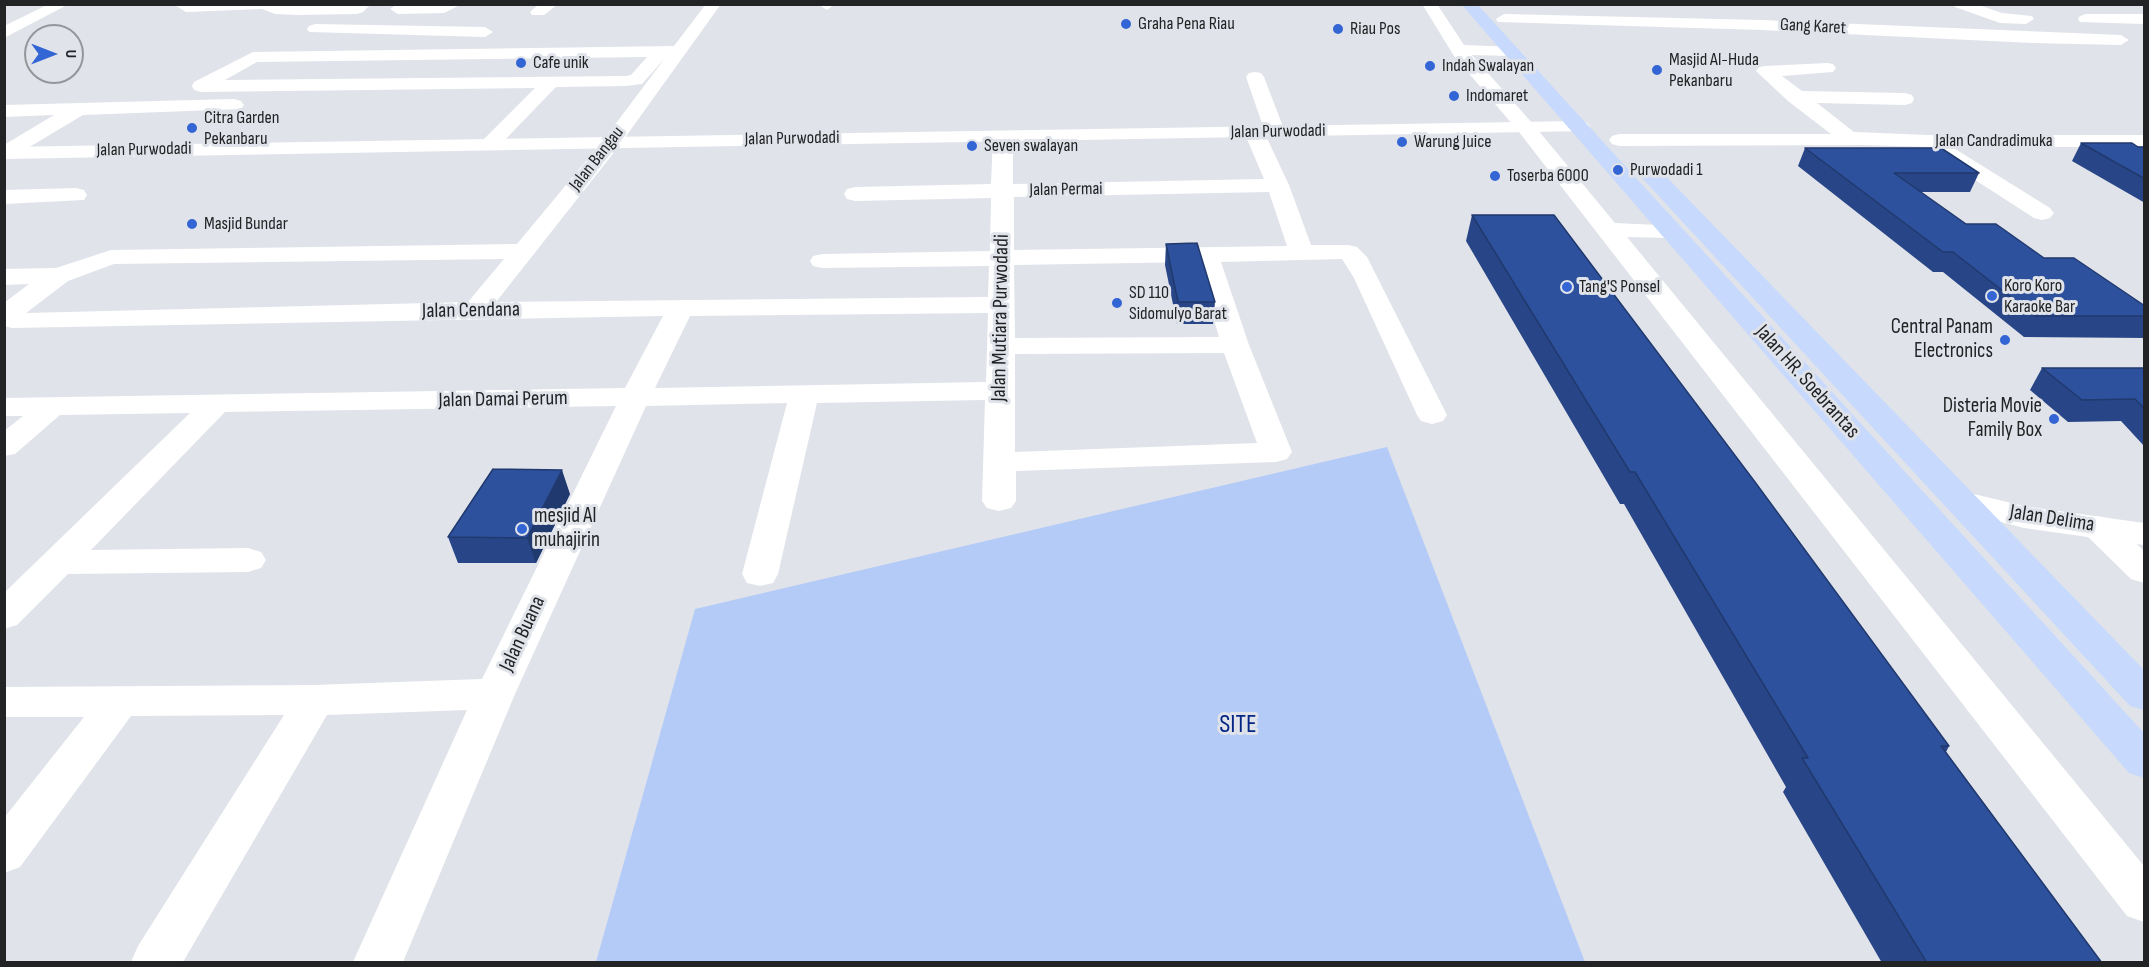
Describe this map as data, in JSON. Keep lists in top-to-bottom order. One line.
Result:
{"streets":{"main road":["Jalan HR. Soebrantas"],"street":["Gang Karet","Jalan Purwodadi","Jalan Candradimuka","Jalan Bangau","Jalan Permai","Jalan Cendana","Jalan Mutiara Purwodadi","Jalan Damai Perum","Jalan Delima","Jalan Buana"]},"crossings":[["Gang Karet","Jalan HR. Soebrantas"],["Jalan Purwodadi","Jalan Bangau"],["Jalan Purwodadi","Jalan Mutiara Purwodadi"],["Jalan Purwodadi","Jalan HR. Soebrantas"],["Jalan Candradimuka","Jalan HR. Soebrantas"],["Jalan Bangau","Jalan Cendana"],["Jalan Permai","Jalan Mutiara Purwodadi"],["Jalan Cendana","Jalan Mutiara Purwodadi"],["Jalan Cendana","Jalan Buana"],["Jalan Mutiara Purwodadi","Jalan Damai Perum"],["Jalan HR. Soebrantas","Jalan Delima"],["Jalan Damai Perum","Jalan Buana"]],"parks":["SITE"],"places":["Graha Pena Riau","Riau Pos","Cafe unik","Indah Swalayan","Masjid Al-Huda Pekanbaru","Indomaret","Citra Garden Pekanbaru","Warung Juice","Seven swalayan","Purwodadi 1","Toserba 6000","Masjid Bundar","Tang'S Ponsel","Koro Koro Karaoke Bar","SD 110 Sidomulyo Barat","Central Panam Electronics","Disteria Movie Family Box","mesjid Al muhajirin"],"north":"right"}
